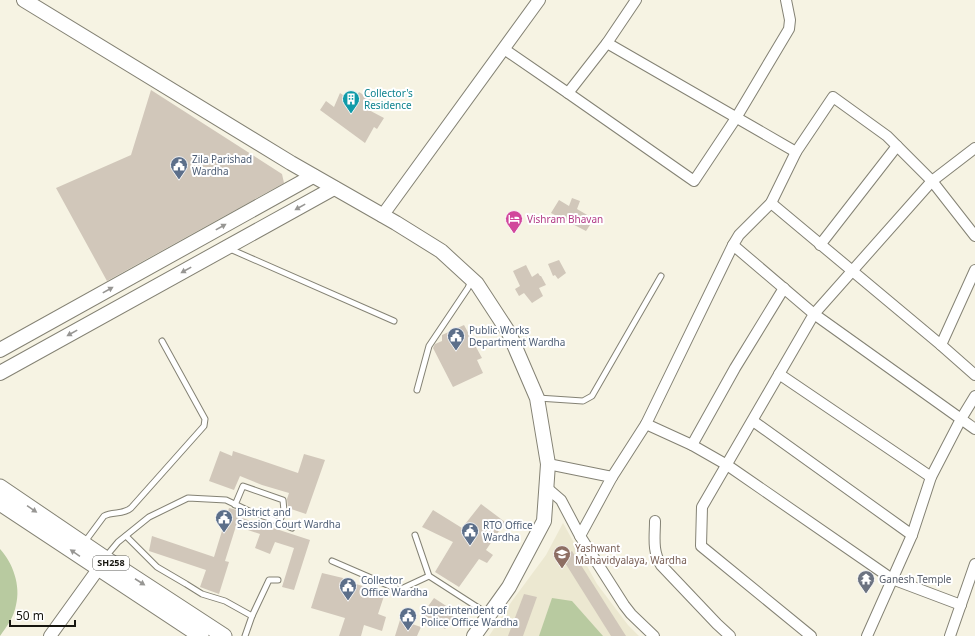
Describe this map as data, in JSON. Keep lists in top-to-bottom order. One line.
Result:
{"streets":{"main road":["SH258"]},"places":{"building":["Collector's Residence"],"public building":["Zila Parishad Wardha","Public Works Department Wardha","District and Session Court Wardha","RTO Office Wardha","Collector Office Wardha","Superintendent of Police Office Wardha"],"hotel":["Vishram Bhavan"],"school or university":["Yashwant Mahavidyalaya, Wardha"],"temple":["Ganesh Temple"]},"scale_bar":"50 m"}
